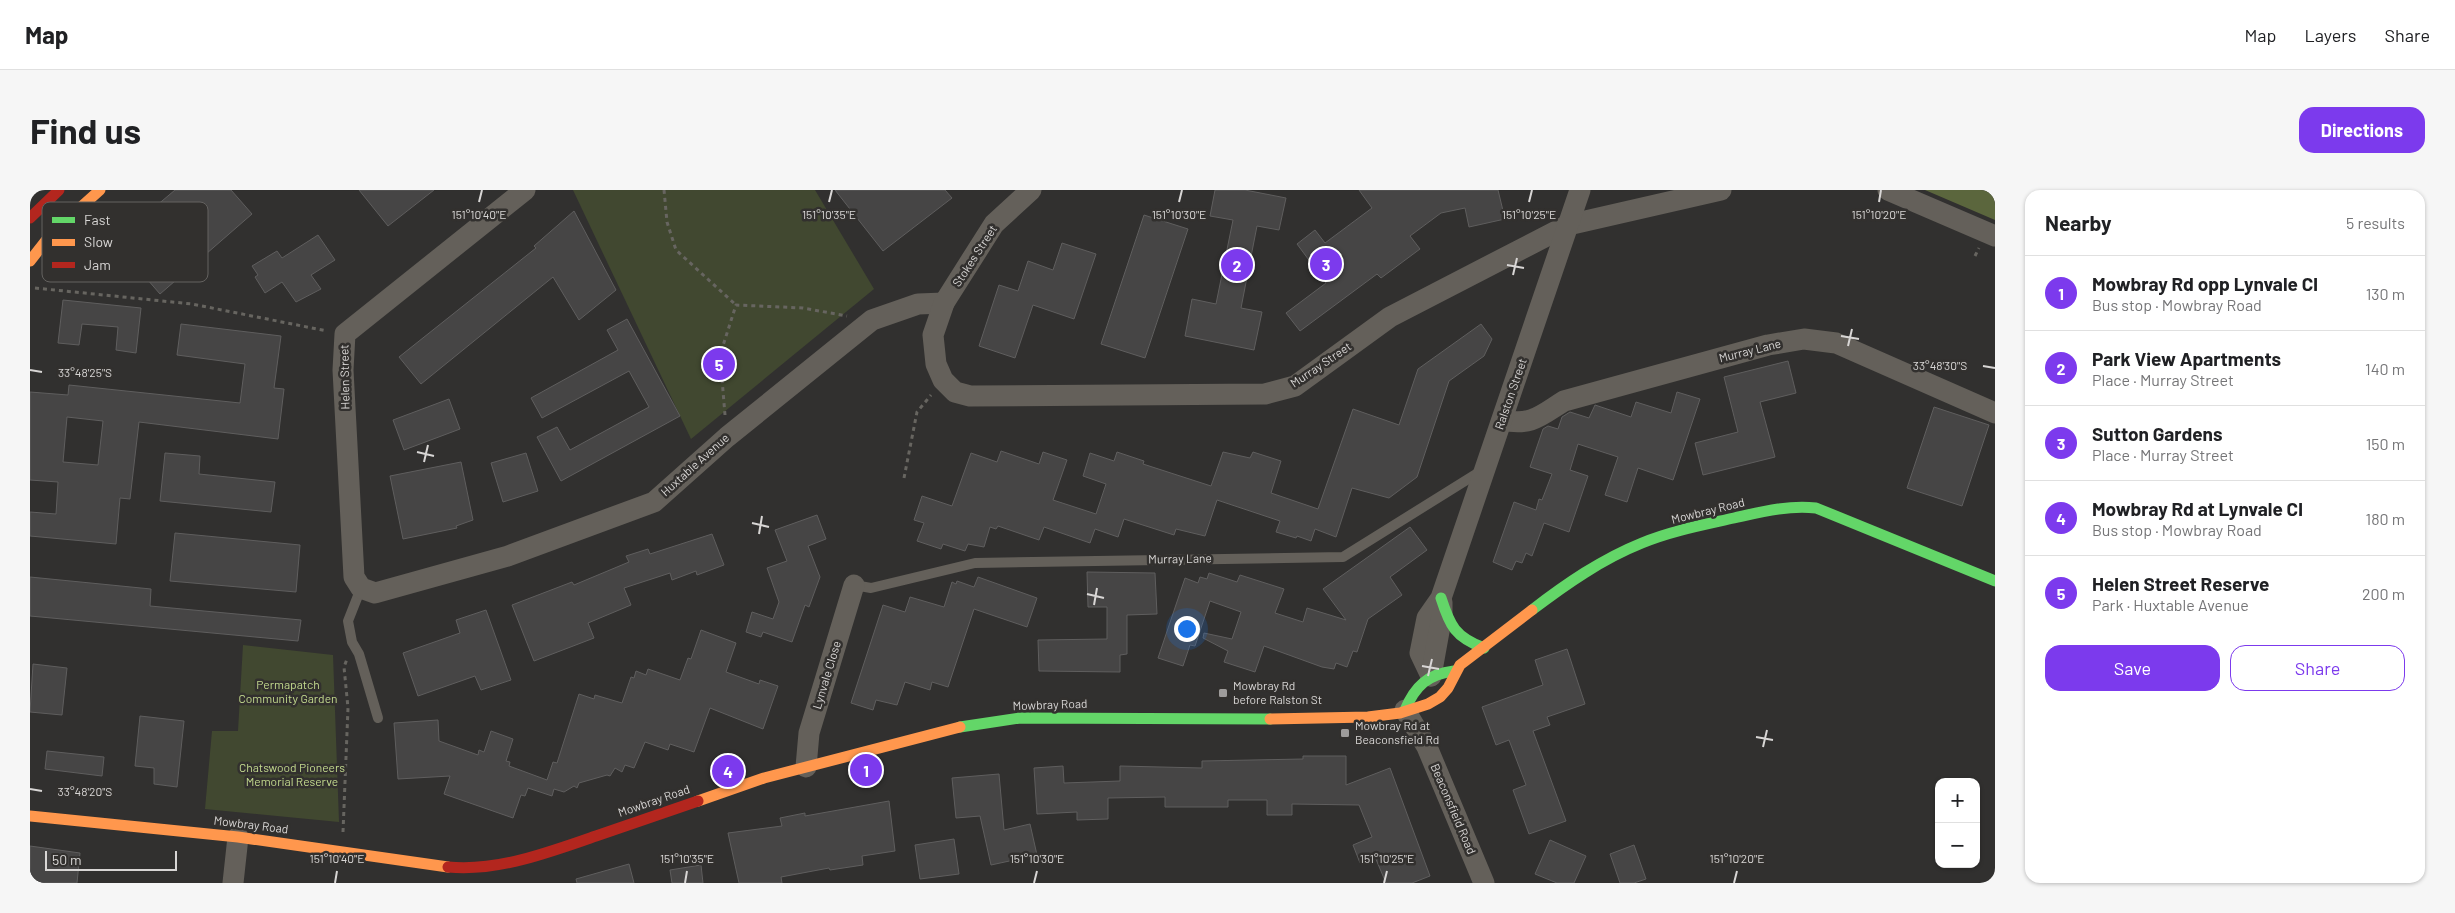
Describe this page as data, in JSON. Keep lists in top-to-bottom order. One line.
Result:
{"streets":{"main road":["Mowbray Road"],"street":["Stokes Street","Murray Lane","Murray Street","Helen Street","Ralston Street","Huxtable Avenue","Lynvale Close","Beaconsfield Road"]},"crossings":[["Stokes Street","Huxtable Avenue"],["Murray Lane","Ralston Street"],["Murray Lane","Lynvale Close"],["Murray Street","Ralston Street"],["Helen Street","Huxtable Avenue"],["Ralston Street","Mowbray Road"],["Mowbray Road","Lynvale Close"],["Mowbray Road","Beaconsfield Road"]],"parks":["Permapatch Community Garden","Chatswood Pioneers Memorial Reserve"],"places":{"transit":["Mowbray Rd before Ralston St","Mowbray Rd at Beaconsfield Rd"]},"legend":["Fast","Slow","Jam"],"scale_bar":"50 m","page":{"header":"Map","nav":["Map","Layers","Share"],"buttons":["Directions",["Save","Share"]],"title":"Find us","heading":["Nearby","5 results"],"pins":["3","2","5","1","4"],"list":[{"mark":"1","name":"Mowbray Rd opp Lynvale Cl","note":"Bus stop · Mowbray Road","value":"130 m"},{"mark":"2","name":"Park View Apartments","note":"Place · Murray Street","value":"140 m"},{"mark":"3","name":"Sutton Gardens","note":"Place · Murray Street","value":"150 m"},{"mark":"4","name":"Mowbray Rd at Lynvale Cl","note":"Bus stop · Mowbray Road","value":"180 m"},{"mark":"5","name":"Helen Street Reserve","note":"Park · Huxtable Avenue","value":"200 m"}],"map_buttons":["+","−"],"scale":"50 m"},"coordinates":["151°10'40\"E","151°10'35\"E","151°10'30\"E","151°10'25\"E","151°10'20\"E","33°48'30\"S","33°48'25\"S","33°48'20\"S"]}
